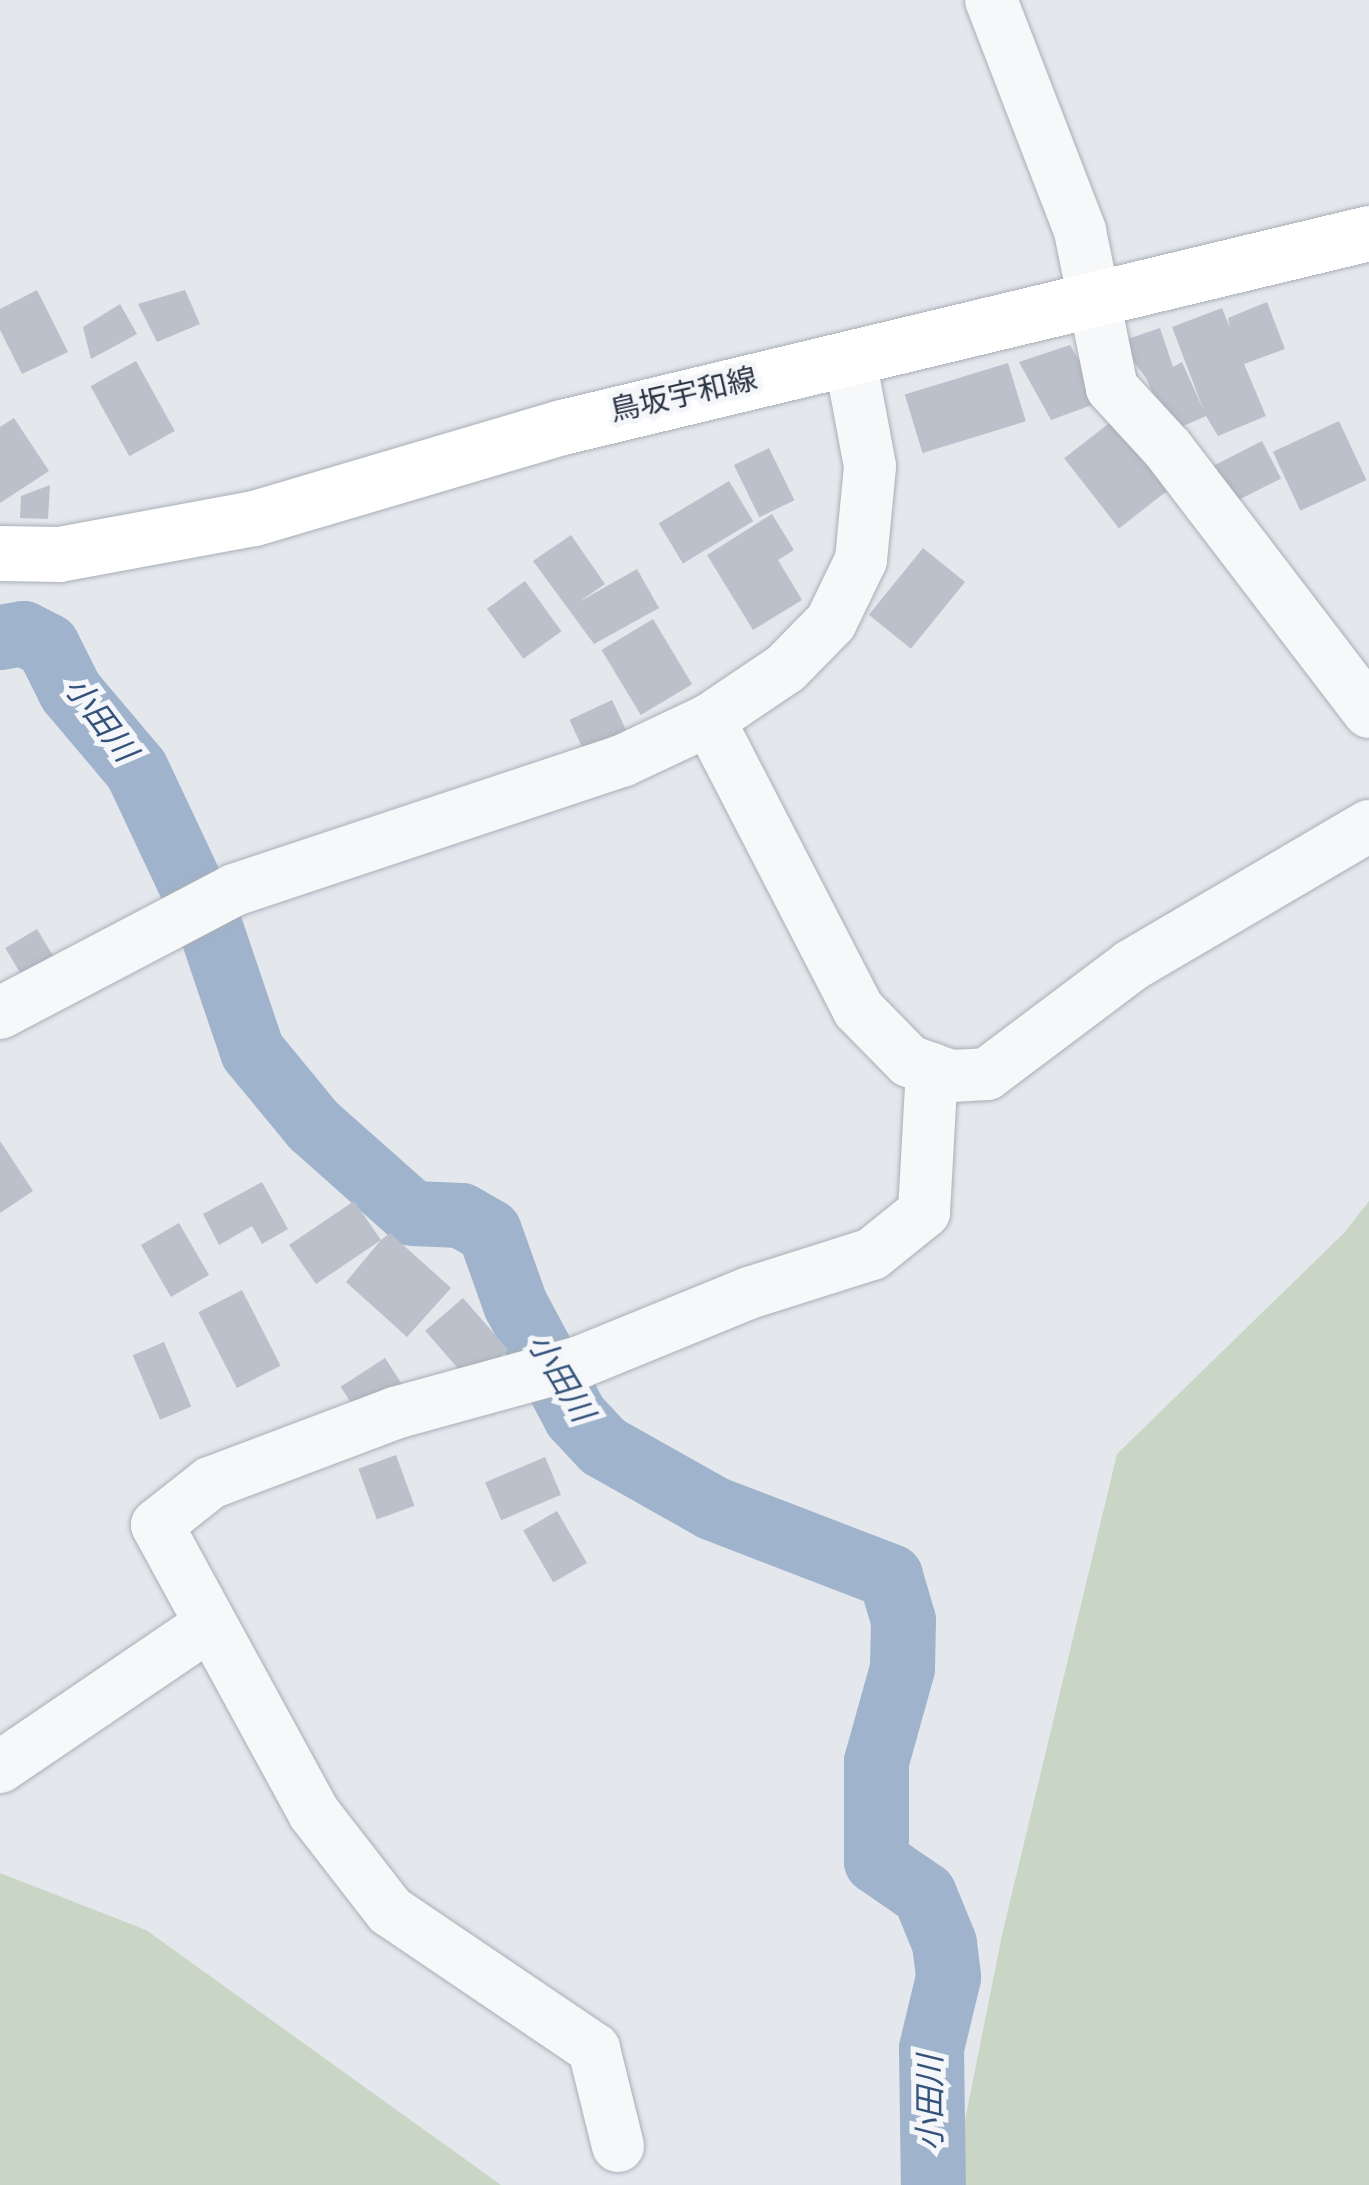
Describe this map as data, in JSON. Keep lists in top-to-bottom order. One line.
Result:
{"streets":{"main road":["鳥坂宇和線"]},"water":["小田川"]}
